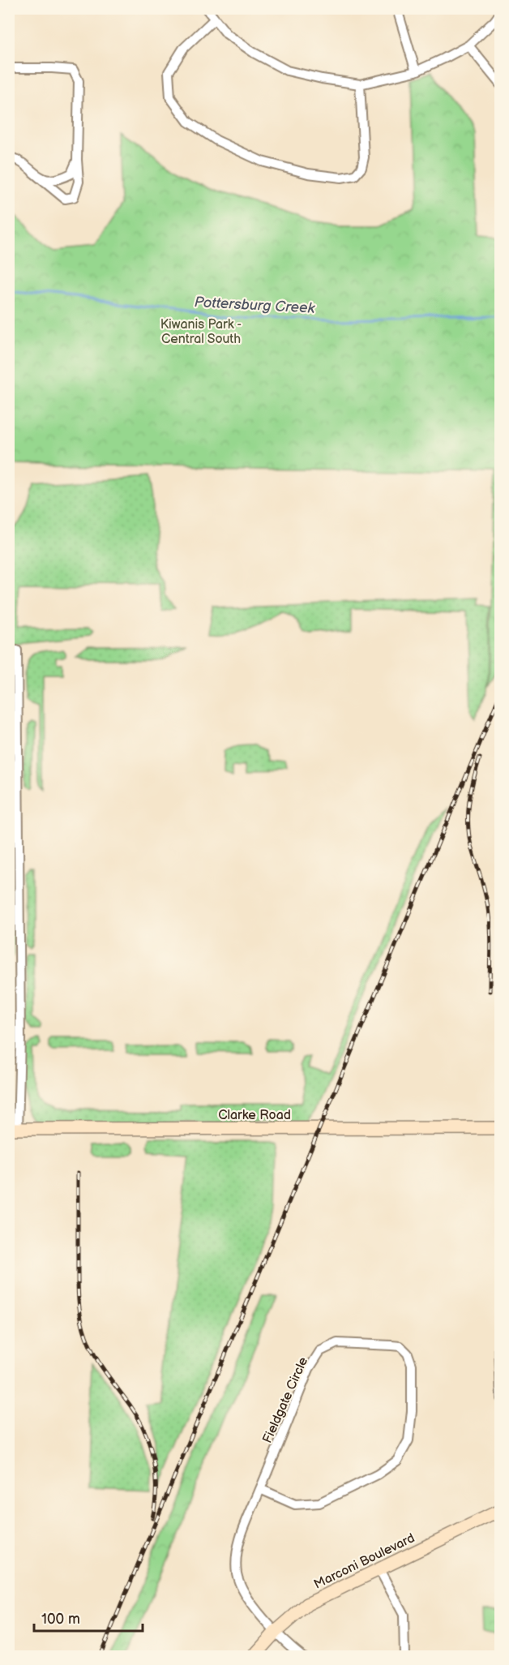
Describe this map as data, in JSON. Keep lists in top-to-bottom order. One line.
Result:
{"streets":{"main road":["Clarke Road","Marconi Boulevard"],"street":["Fieldgate Circle"]},"crossings":[["Fieldgate Circle","Marconi Boulevard"]],"water":["Pottersburg Creek"],"parks":["Kiwanis Park - Central South"],"scale_bar":"100 m"}
